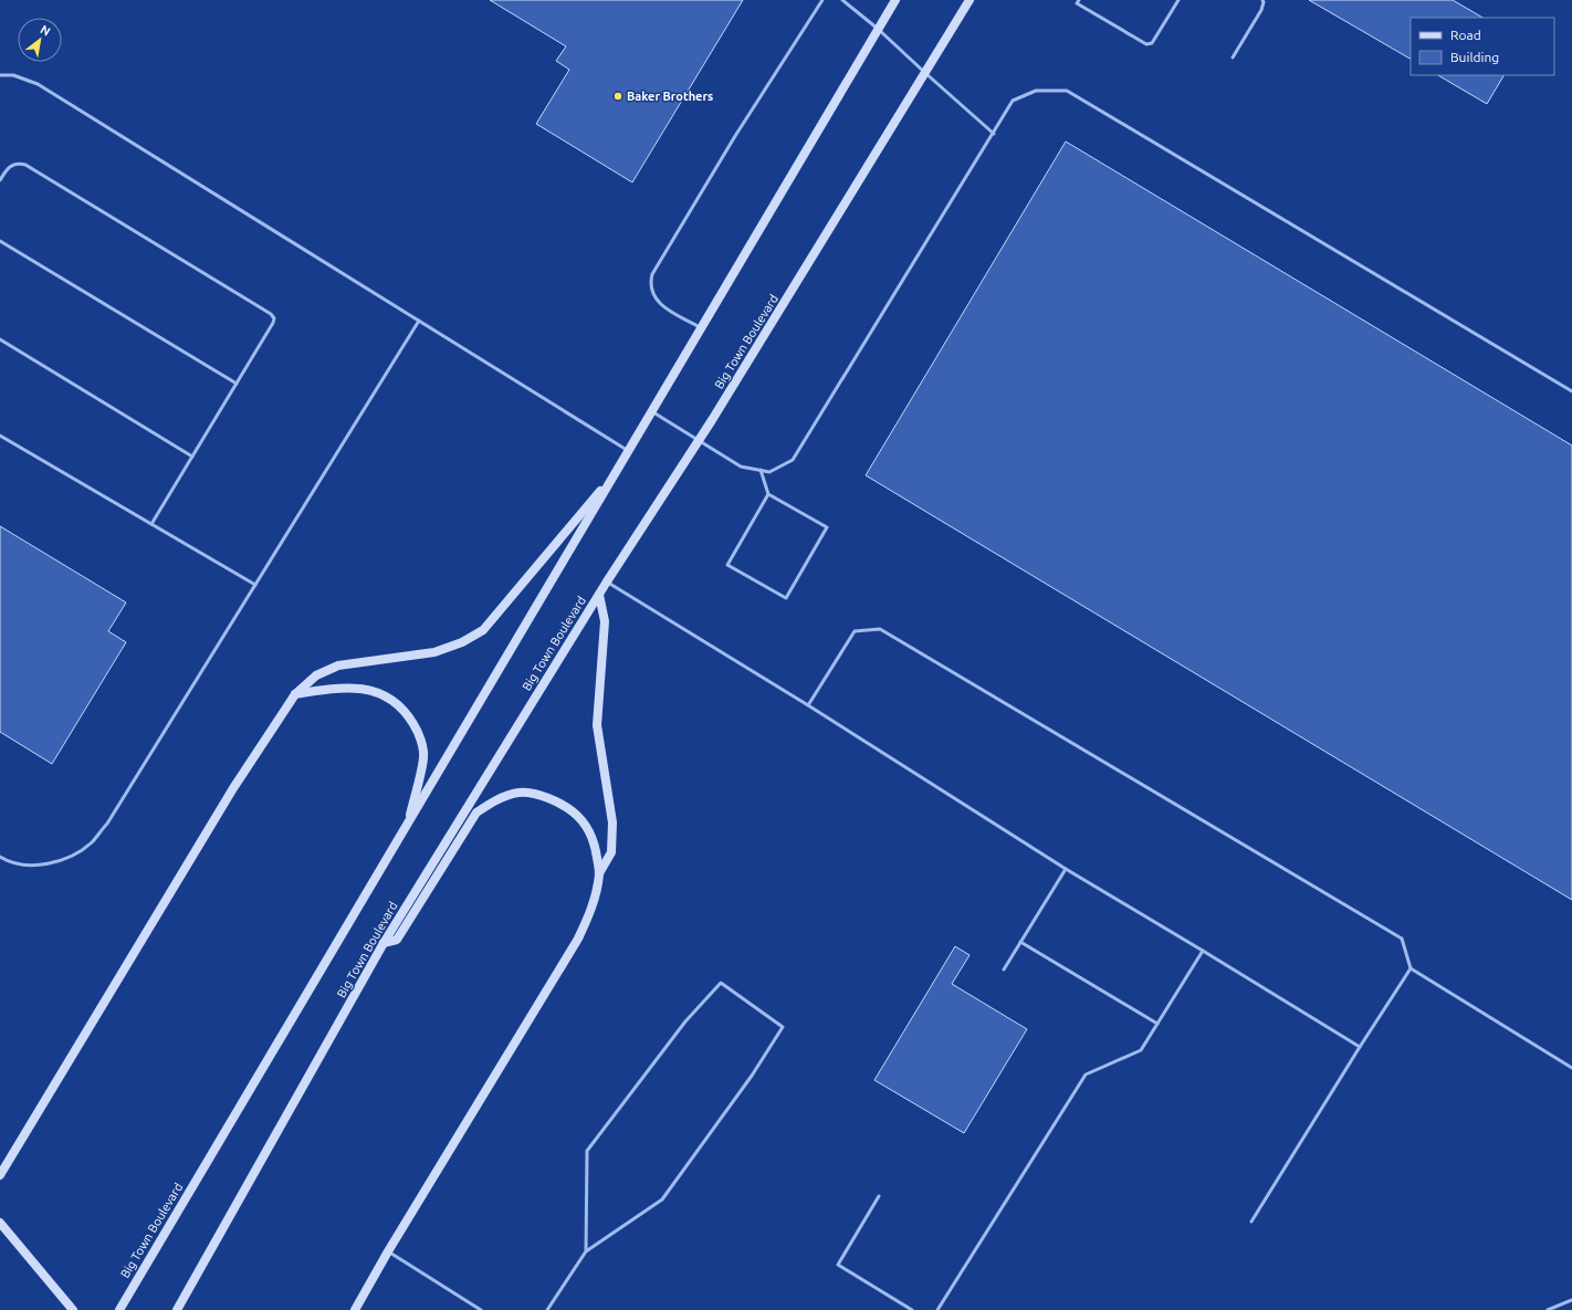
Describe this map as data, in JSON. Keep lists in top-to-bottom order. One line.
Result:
{"streets":{"main road":["Big Town Boulevard"]},"places":["Baker Brothers"],"legend":["Road","Building"],"north":"top right"}
